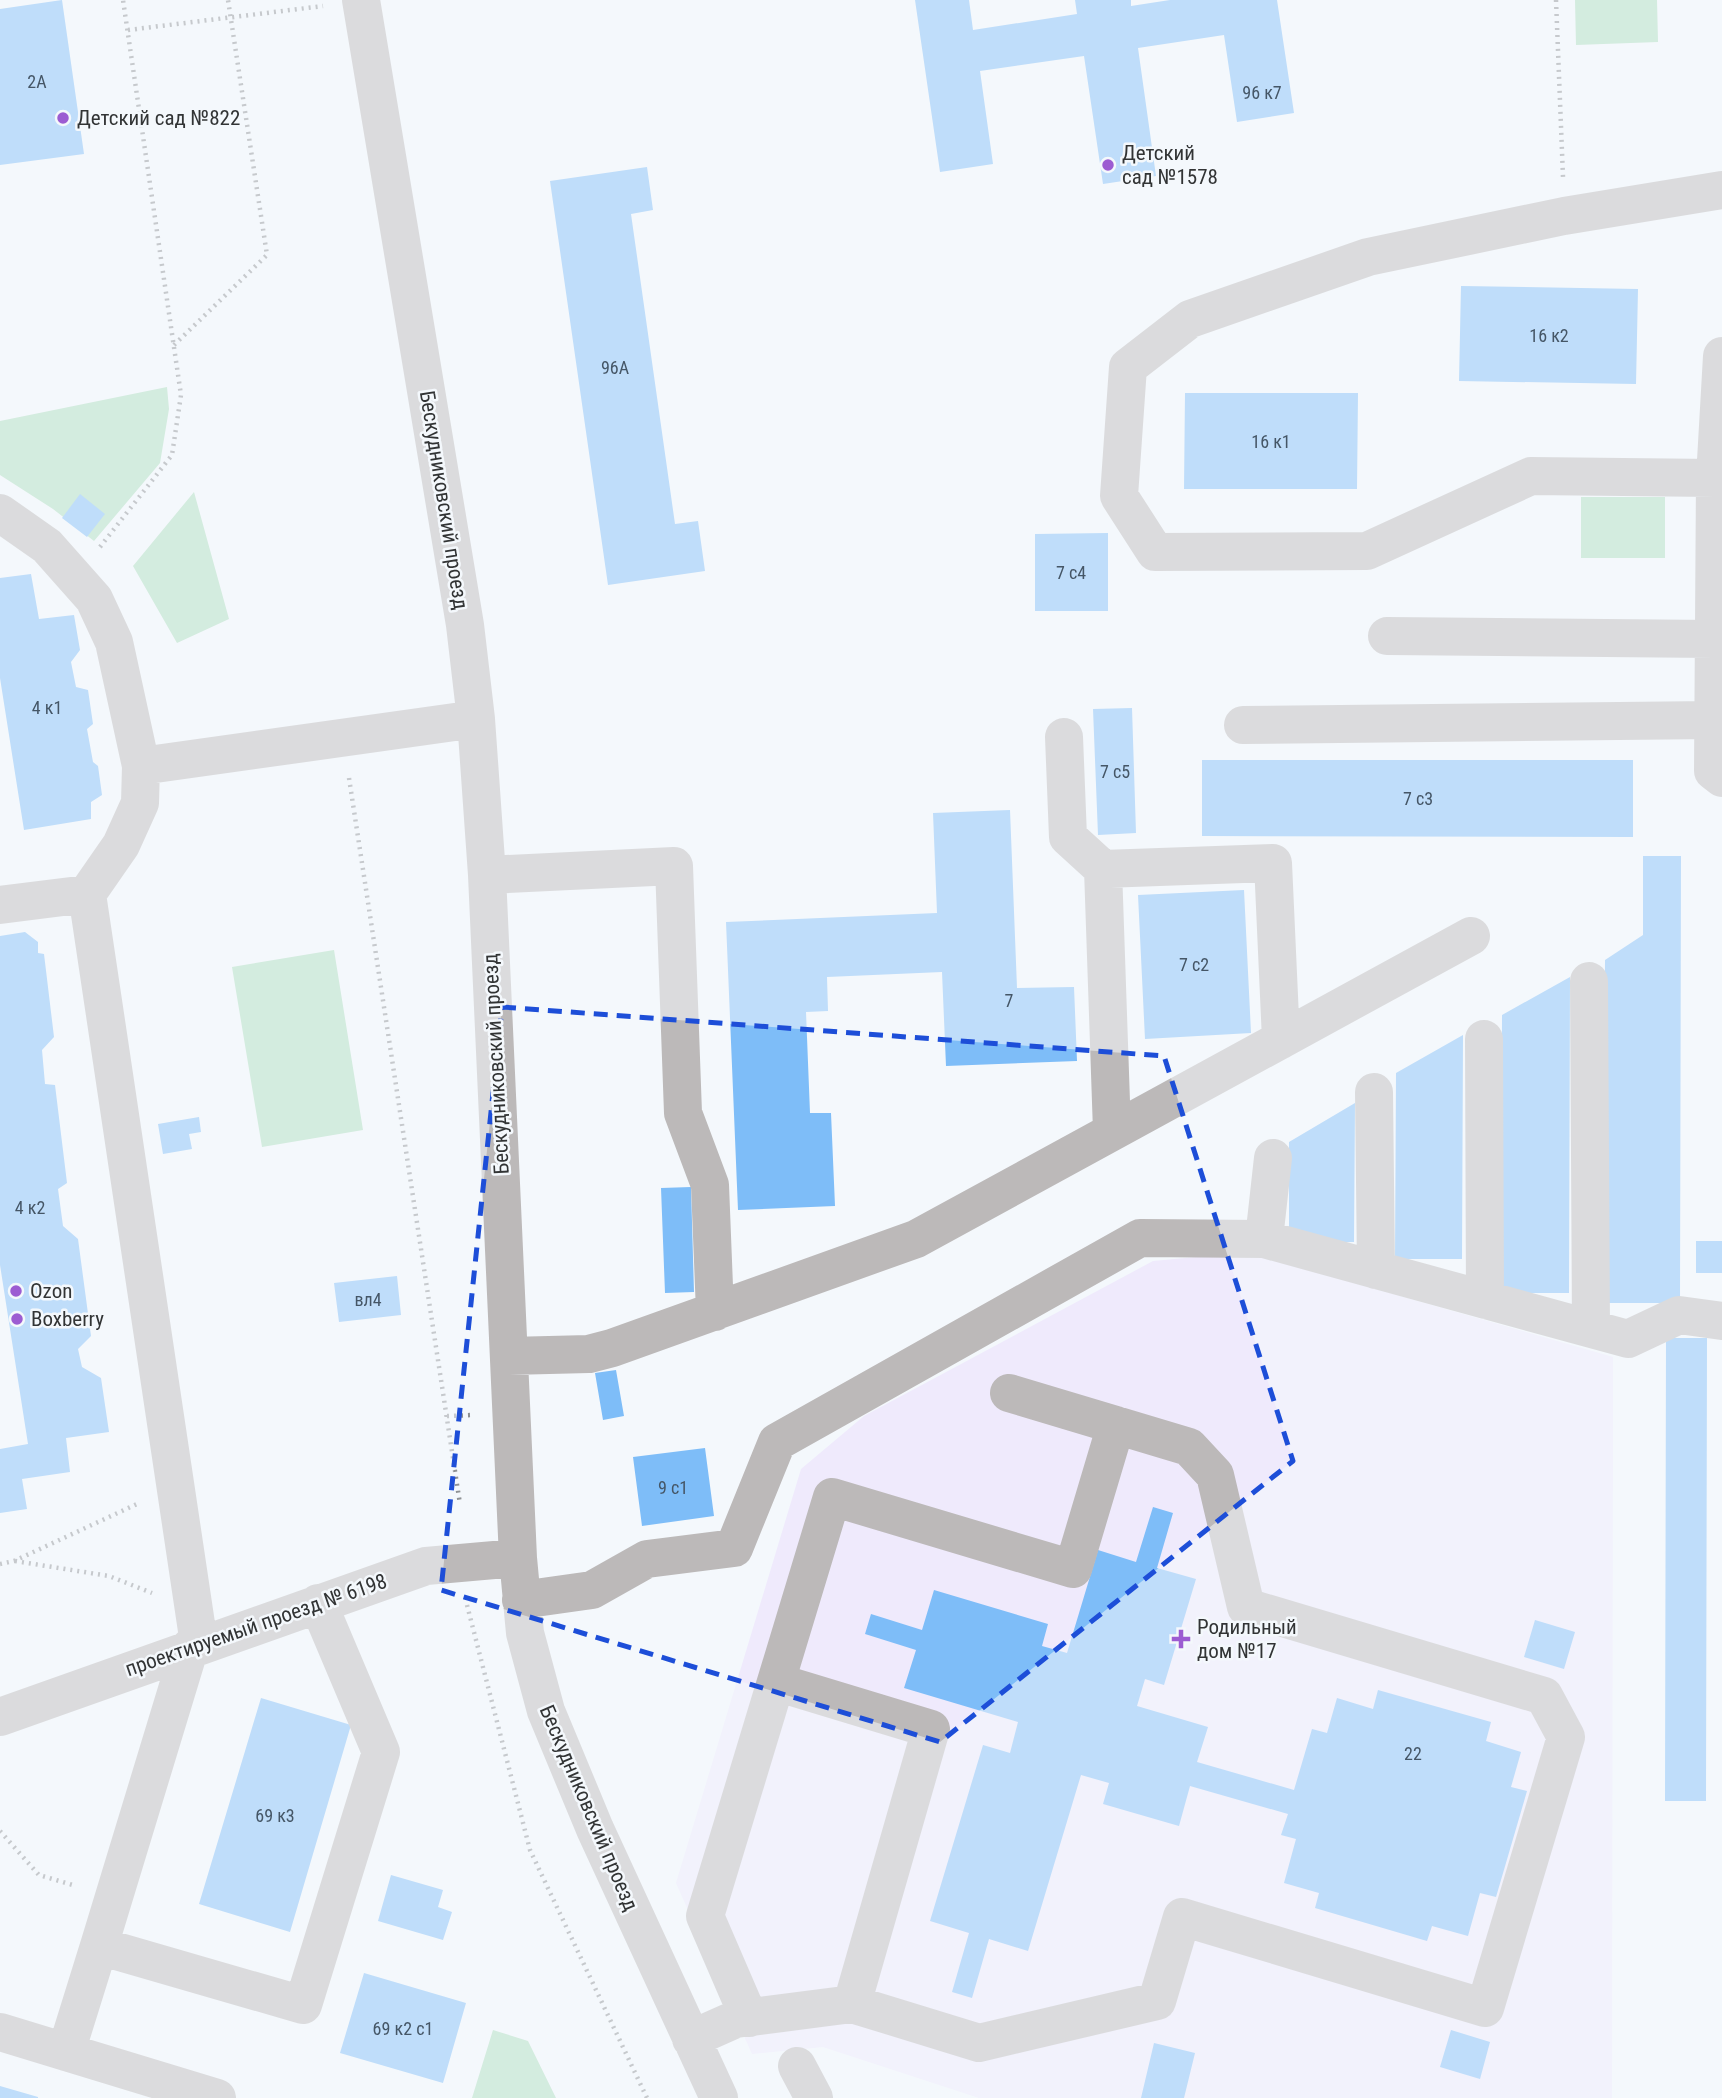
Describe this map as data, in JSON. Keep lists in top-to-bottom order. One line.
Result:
{"streets":{"street":["Бескудниковский проезд","проектируемый проезд № 6198"]},"crossings":[["Бескудниковский проезд","проектируемый проезд № 6198"]],"places":{"other":["Детский сад №822","Детский сад №1578","Ozon","Boxberry"],"health":["Родильный дом №17"]},"house_numbers":["2А","96 к7","16 к2","96А","16 к1","7 с4","4 к1","7 с5","7 с3","7 с2","7","4 к2","вл4","9 с1","22","69 к3","69 к2 с1"]}
